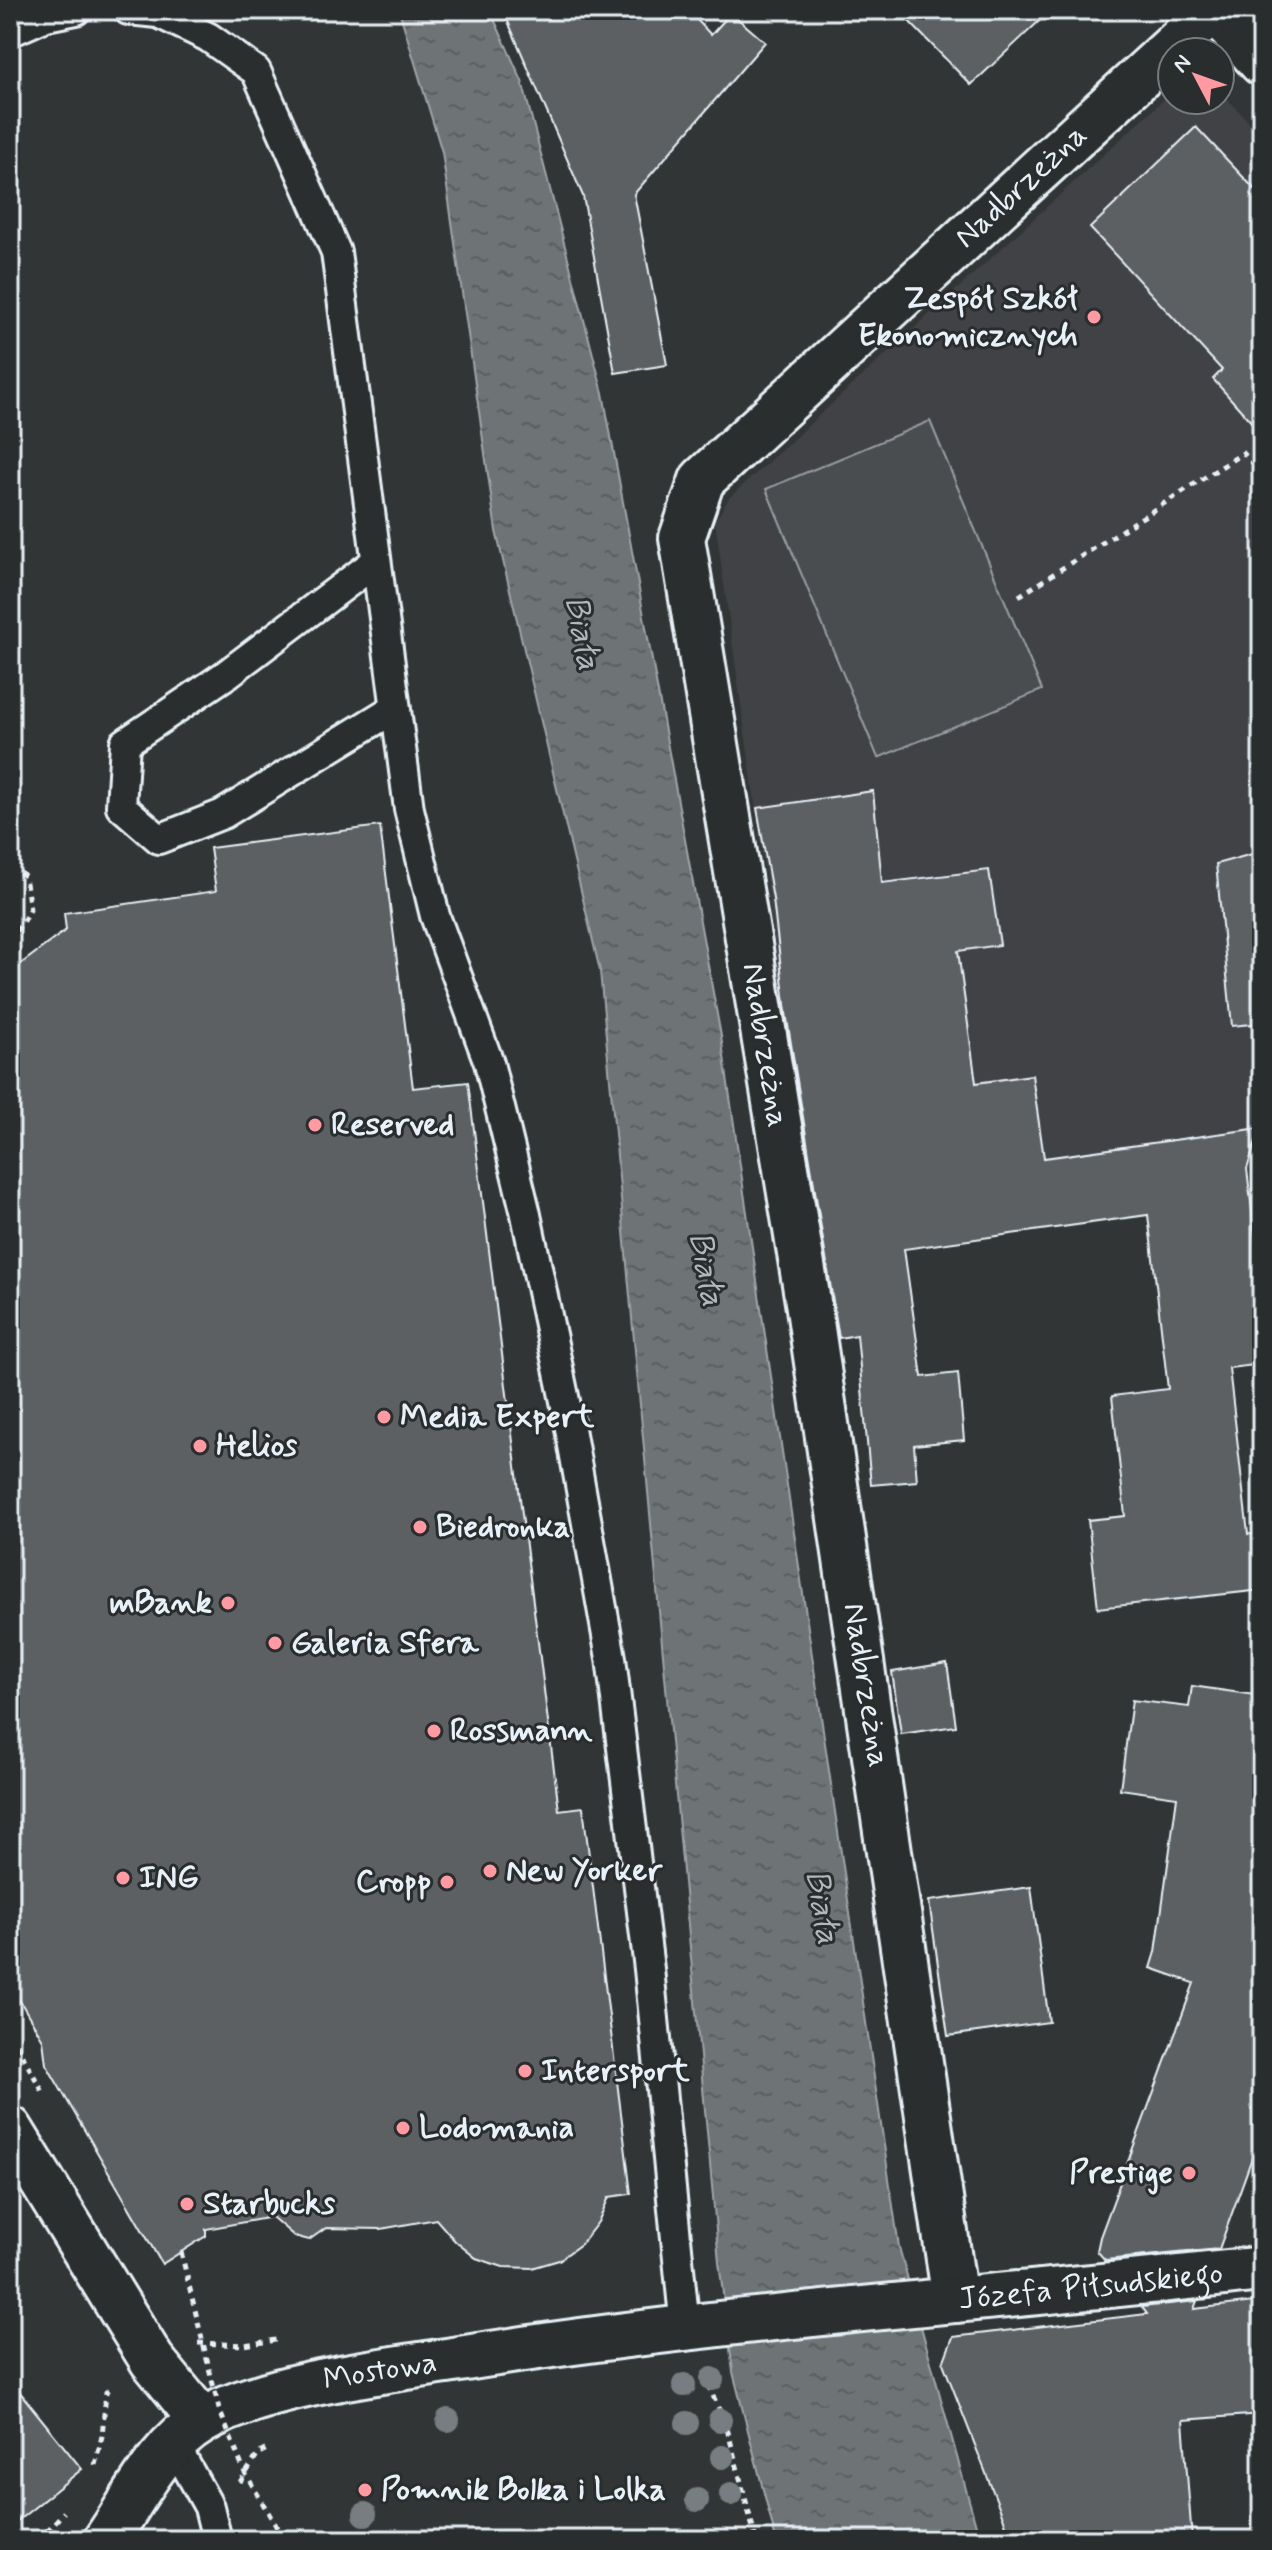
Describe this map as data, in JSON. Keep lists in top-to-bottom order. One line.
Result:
{"streets":{"street":["Nadbrzeżna","Józefa Piłsudskiego","Mostowa"]},"crossings":[["Nadbrzeżna","Józefa Piłsudskiego"],["Józefa Piłsudskiego","Mostowa"]],"water":["Biała"],"places":["Zespół Szkół Ekonomicznych","Reserved","Media Expert","Helios","Biedronka","mBank","Galeria Sfera","Rossmann","New Yorker","ING","Cropp","Intersport","Lodomania","Prestige","Starbucks","Pomnik Bolka i Lolka"],"north":"top left"}
